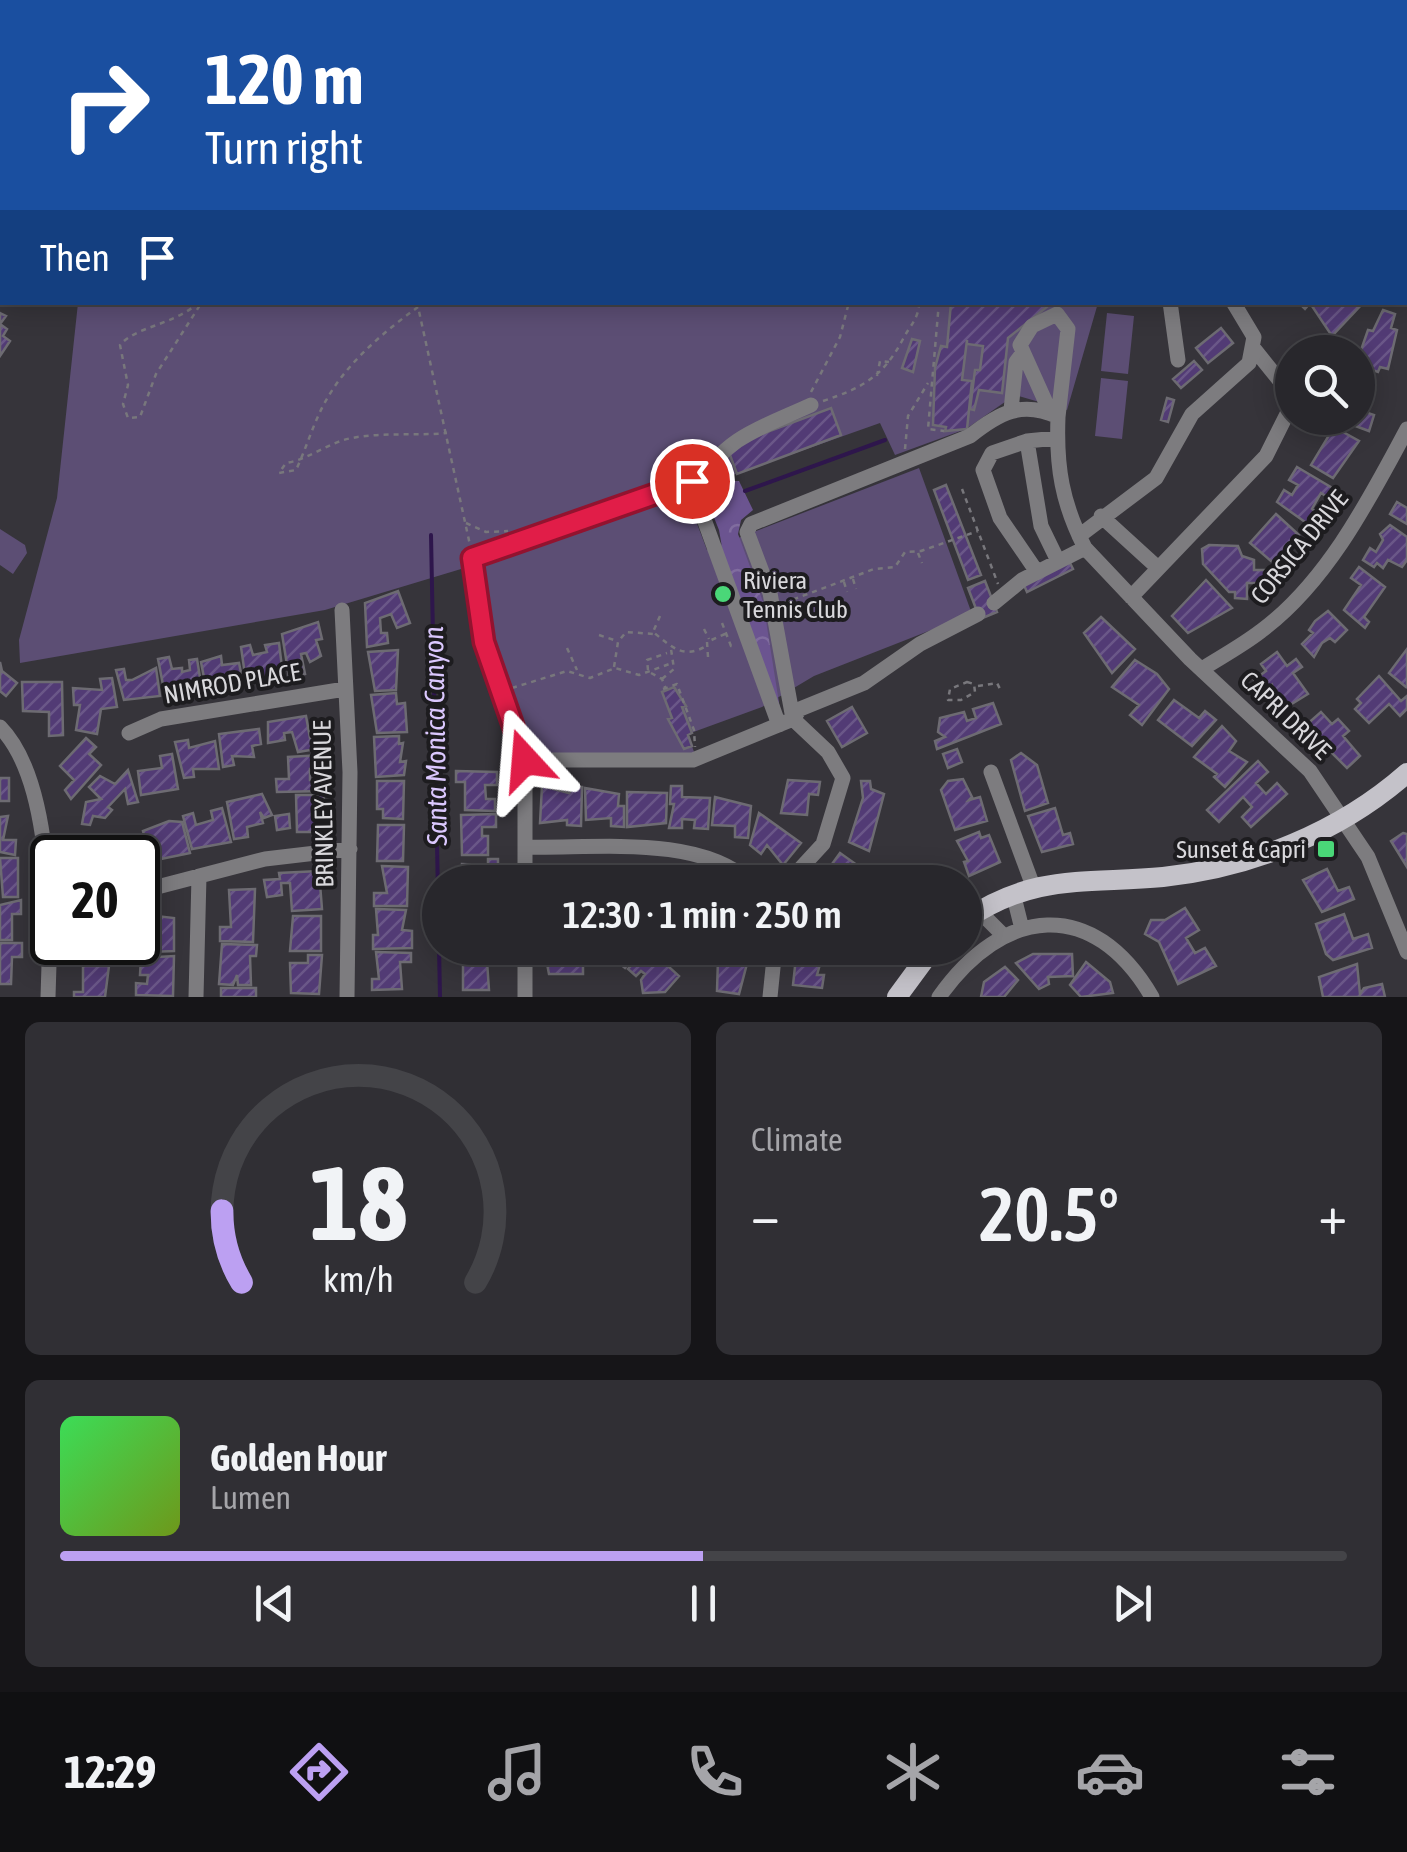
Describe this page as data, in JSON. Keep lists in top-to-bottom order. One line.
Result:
{"streets":{"street":["CORSICA DRIVE","NIMROD PLACE","CAPRI DRIVE","BRINKLEY AVENUE"]},"crossings":[["CORSICA DRIVE","CAPRI DRIVE"],["NIMROD PLACE","BRINKLEY AVENUE"]],"water":["Santa Monica Canyon"],"places":{"other":["Riviera Tennis Club"],"transit":["Sunset & Capri"]},"page":{"turn":["120 m","Turn right"],"then":"Then","limit":"20","trip":"12:30 · 1 min · 250 m","tile":"Climate","heat":["−","20.5°","+"],"song":["Golden Hour","Lumen"],"tabs":"12:29","gauge":["18","km/h"]}}
